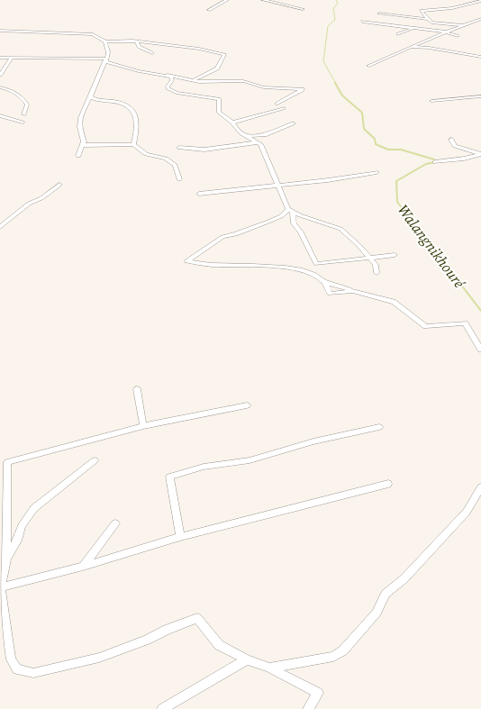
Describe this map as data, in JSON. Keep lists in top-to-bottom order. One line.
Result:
{"water":["Walangnikhouré"]}
